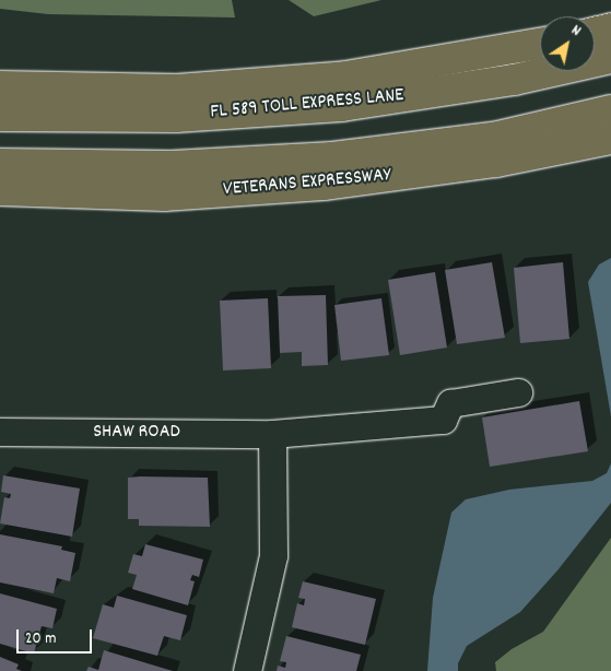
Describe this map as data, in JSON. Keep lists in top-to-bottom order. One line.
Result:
{"streets":{"highway":["FL 589 TOLL EXPRESS LANE","VETERANS EXPRESSWAY"],"street":["SHAW ROAD"]},"scale_bar":"20 m","north":"top right"}
